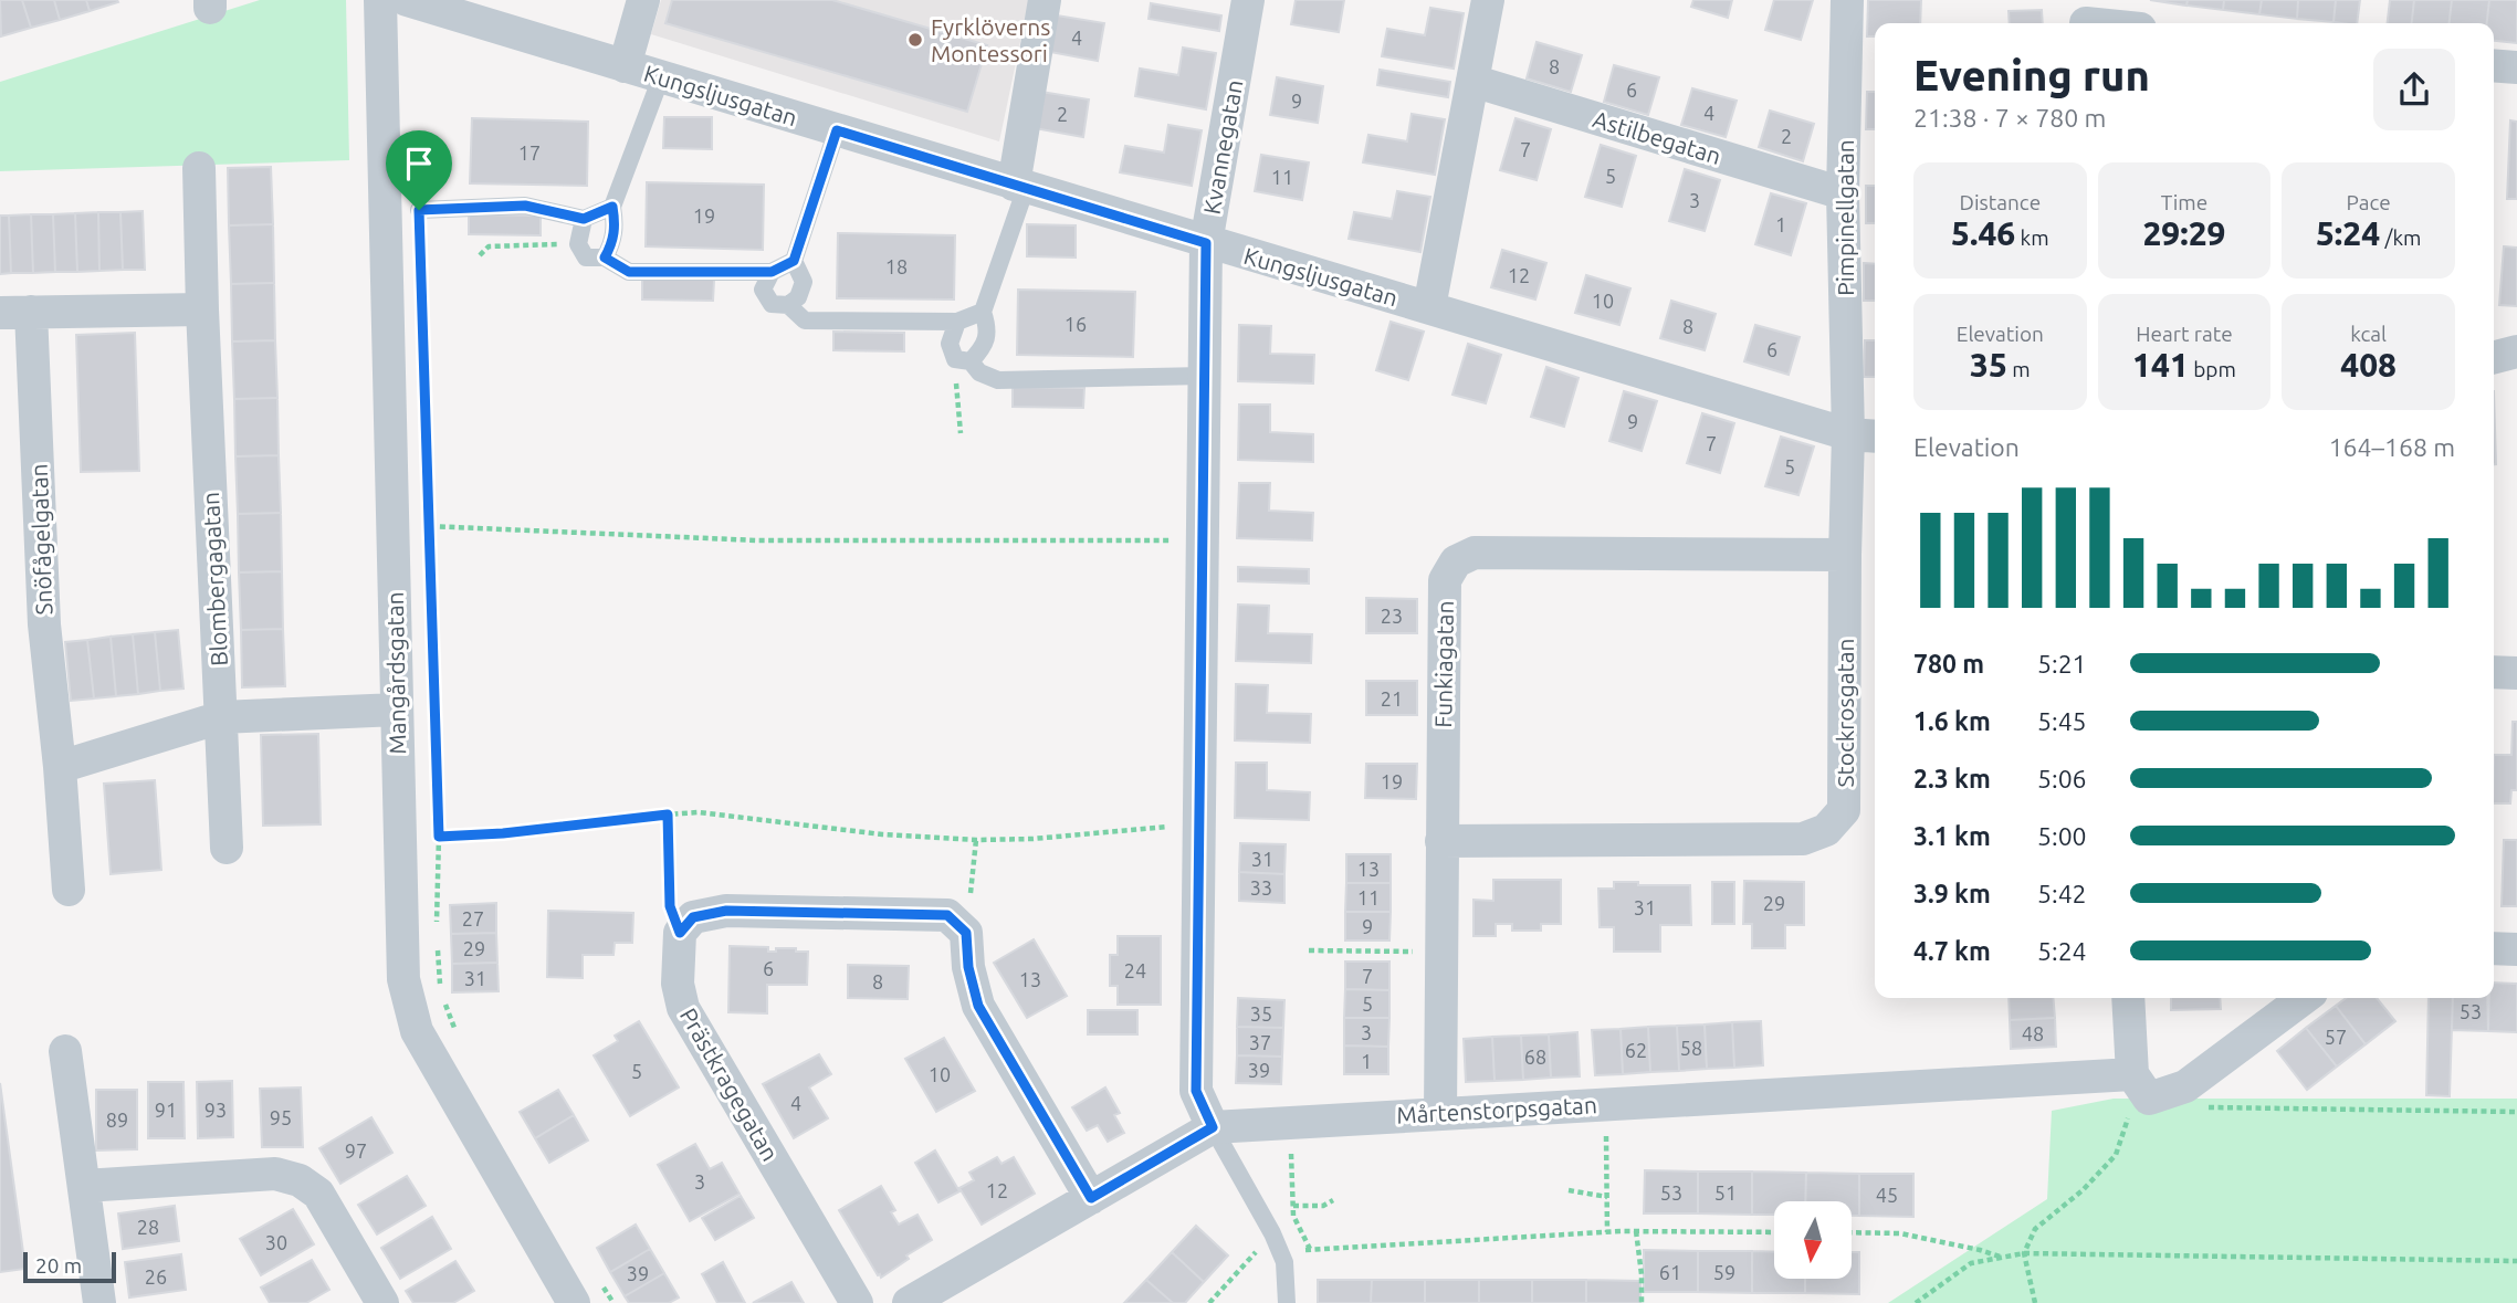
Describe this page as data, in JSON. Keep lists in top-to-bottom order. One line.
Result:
{"streets":{"street":["Kungsljusgatan","Astilbegatan","Kvannegatan","Pimpinellgatan","Snöfågelgatan","Blombergagatan","Funkiagatan","Mangårdsgatan","Stockrosgatan","Prästkragegatan","Mårtenstorpsgatan"]},"crossings":[["Kungsljusgatan","Kvannegatan"],["Kungsljusgatan","Pimpinellgatan"],["Kungsljusgatan","Stockrosgatan"],["Astilbegatan","Pimpinellgatan"],["Kvannegatan","Mårtenstorpsgatan"],["Pimpinellgatan","Stockrosgatan"],["Funkiagatan","Stockrosgatan"],["Funkiagatan","Mårtenstorpsgatan"]],"places":["Fyrklöverns Montessori"],"house_numbers":["4","8","6","9","4","2","2","7","17","5","11","3","19","1","18","12","10","16","8","6","9","7","5","23","21","19","31","13","33","11","29","31","27","9","29","6","24","7","31","13","8","5","53","35","3","48","57","37","58","62","68","1","39","5","10","4","91","93","95","89","97","3","12","53","51","45","28","30","61","59","39","26"],"scale_bar":"20 m","north":"bottom","page":{"heading":["Evening run","21:38 · 7 × 780 m"],"stats":[["Distance","5.46 km"],["Time","29:29"],["Pace","5:24 /km"],["Elevation","35 m"],["Heart rate","141 bpm"],["kcal","408"]],"chart":["Elevation","164–168 m"],"list":[{"name":"780 m","note":"5:21"},{"name":"1.6 km","note":"5:45"},{"name":"2.3 km","note":"5:06"},{"name":"3.1 km","note":"5:00"},{"name":"3.9 km","note":"5:42"},{"name":"4.7 km","note":"5:24"}],"scale":"20 m"}}
